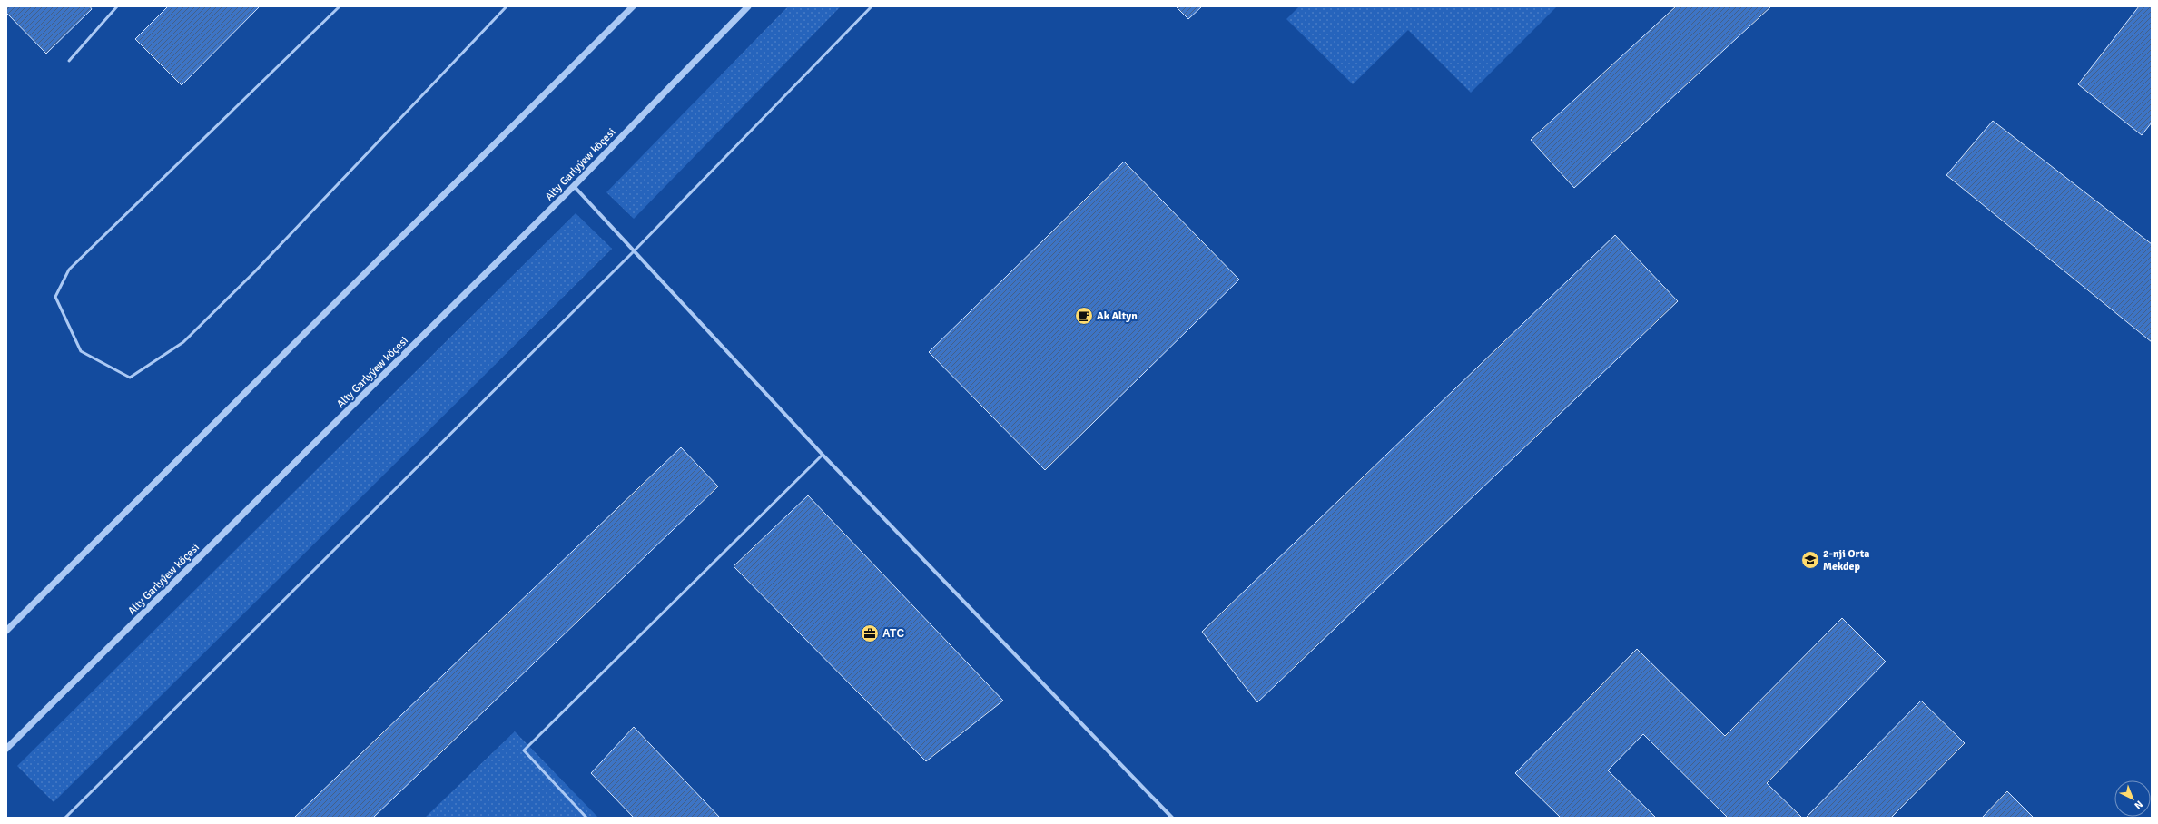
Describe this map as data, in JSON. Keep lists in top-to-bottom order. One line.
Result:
{"streets":{"street":["Alty Garlyýew köçesi"]},"places":{"cafe":["Ak Altyn"],"school or university":["2-nji Orta Mekdep"],"office":["АТС"]},"north":"bottom right"}
